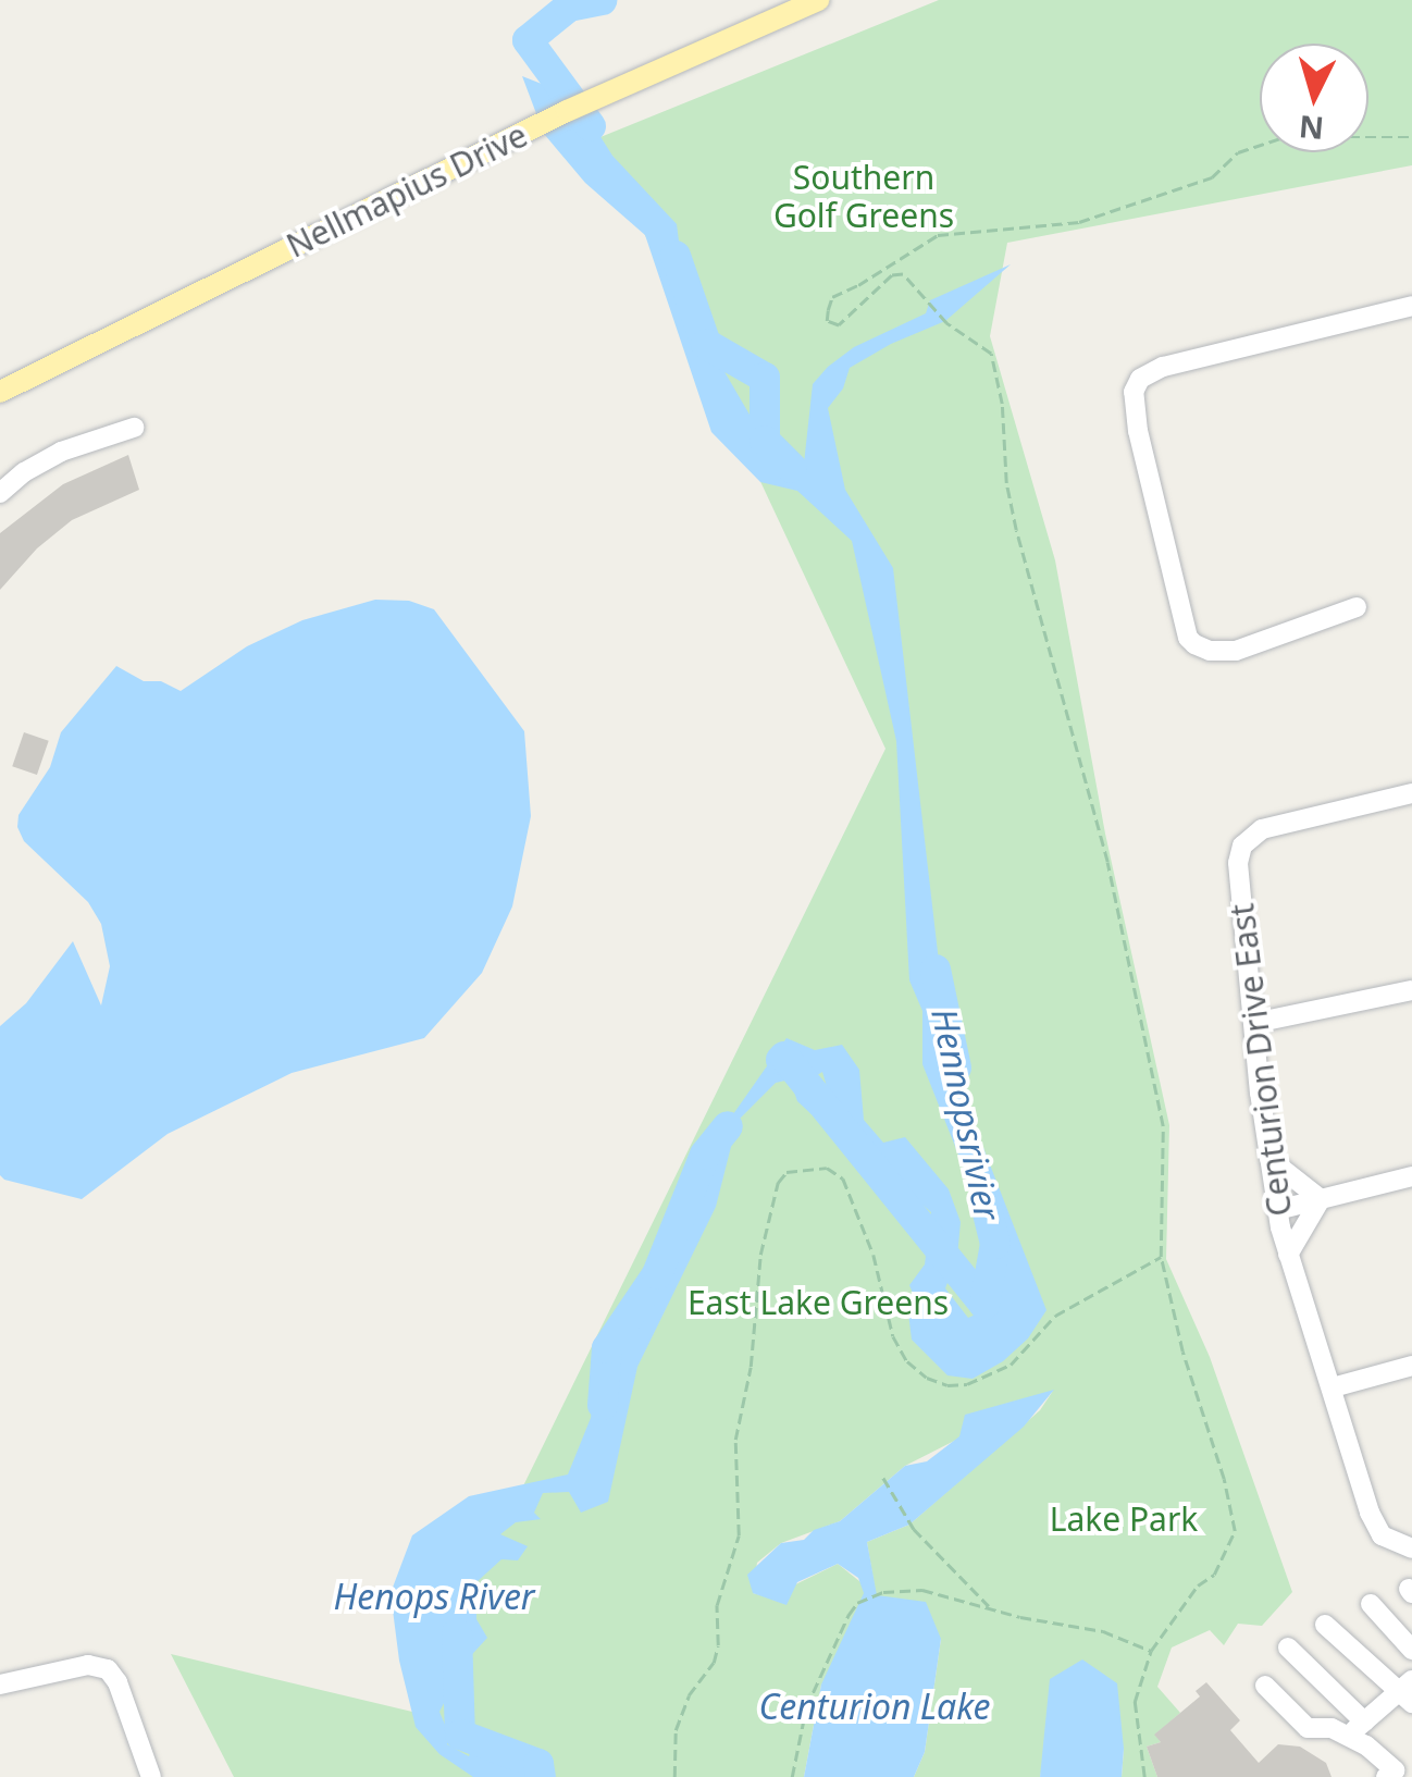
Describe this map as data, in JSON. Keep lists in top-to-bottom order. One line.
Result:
{"streets":{"main road":["Nellmapius Drive"],"street":["Centurion Drive East"]},"water":["Hennopsrivier","Henops River","Centurion Lake"],"parks":["Southern Golf Greens","East Lake Greens","Lake Park"],"north":"bottom"}
